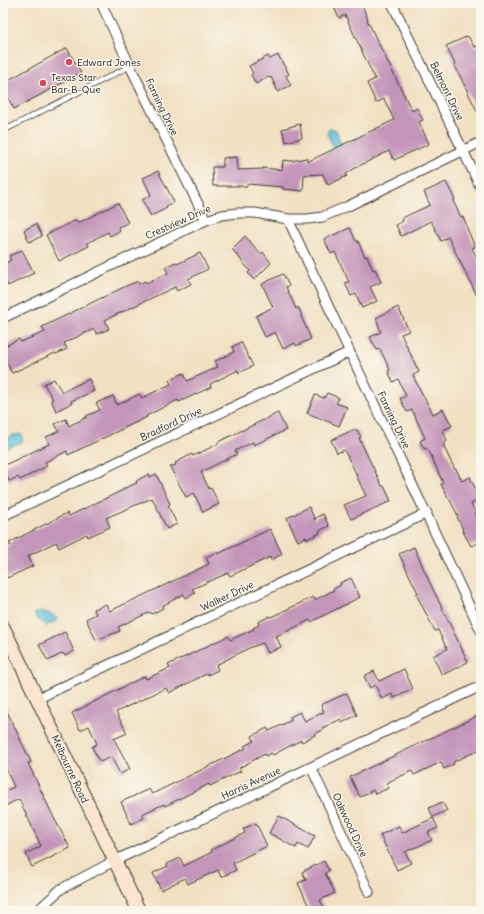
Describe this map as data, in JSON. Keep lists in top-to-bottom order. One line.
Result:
{"streets":{"street":["Belmont Drive","Fanning Drive","Crestview Drive","Bradford Drive","Walker Drive","Melbourne Road","Harris Avenue","Oakwood Drive"]},"crossings":[["Belmont Drive","Crestview Drive"],["Fanning Drive","Crestview Drive"],["Fanning Drive","Bradford Drive"],["Fanning Drive","Walker Drive"],["Walker Drive","Melbourne Road"],["Melbourne Road","Harris Avenue"],["Harris Avenue","Oakwood Drive"]],"places":["Edward Jones","Texas Star Bar-B-Que"]}
